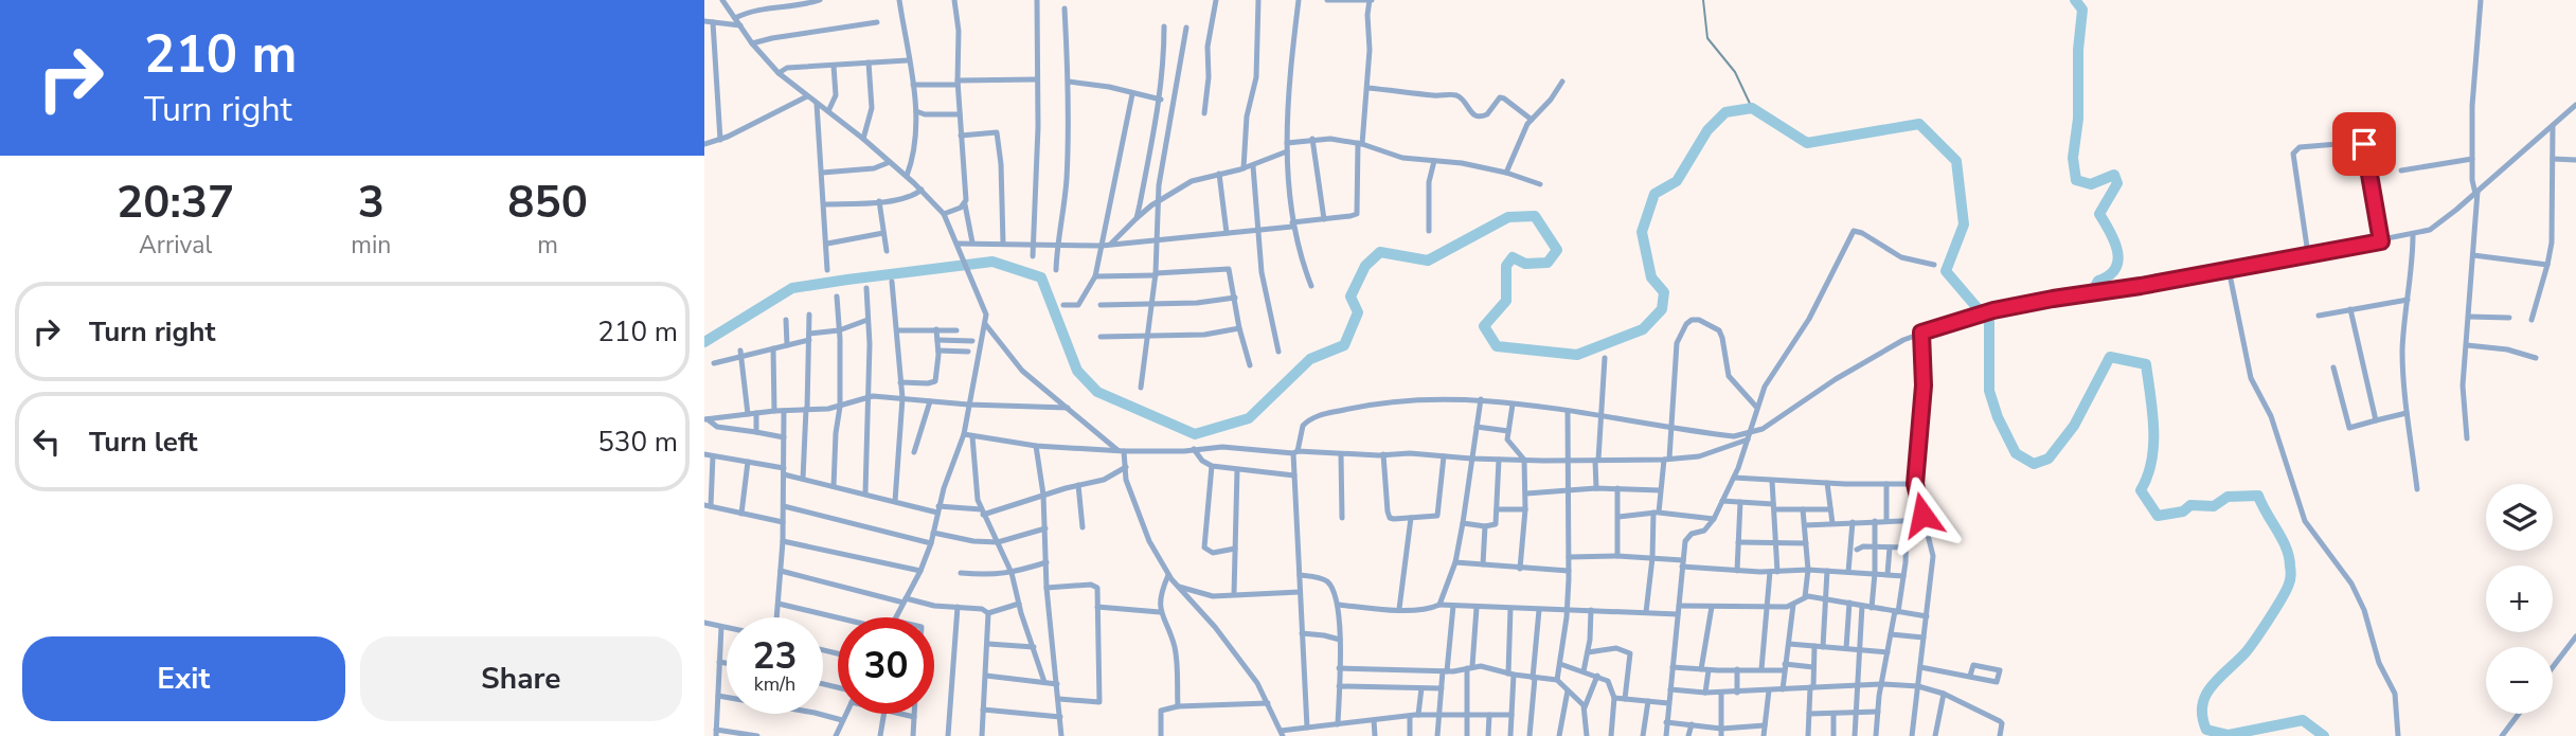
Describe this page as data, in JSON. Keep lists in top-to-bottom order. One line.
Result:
{"page":{"turn":["210 m","Turn right"],"eta":["20:37","Arrival","3","min","850","m"],"list":[{"name":"Turn right","value":"210 m"},{"name":"Turn left","value":"530 m"}],"map_buttons":["+","−"],"speed":"23 km/h","limit":"30","buttons":["Exit","Share"]}}
